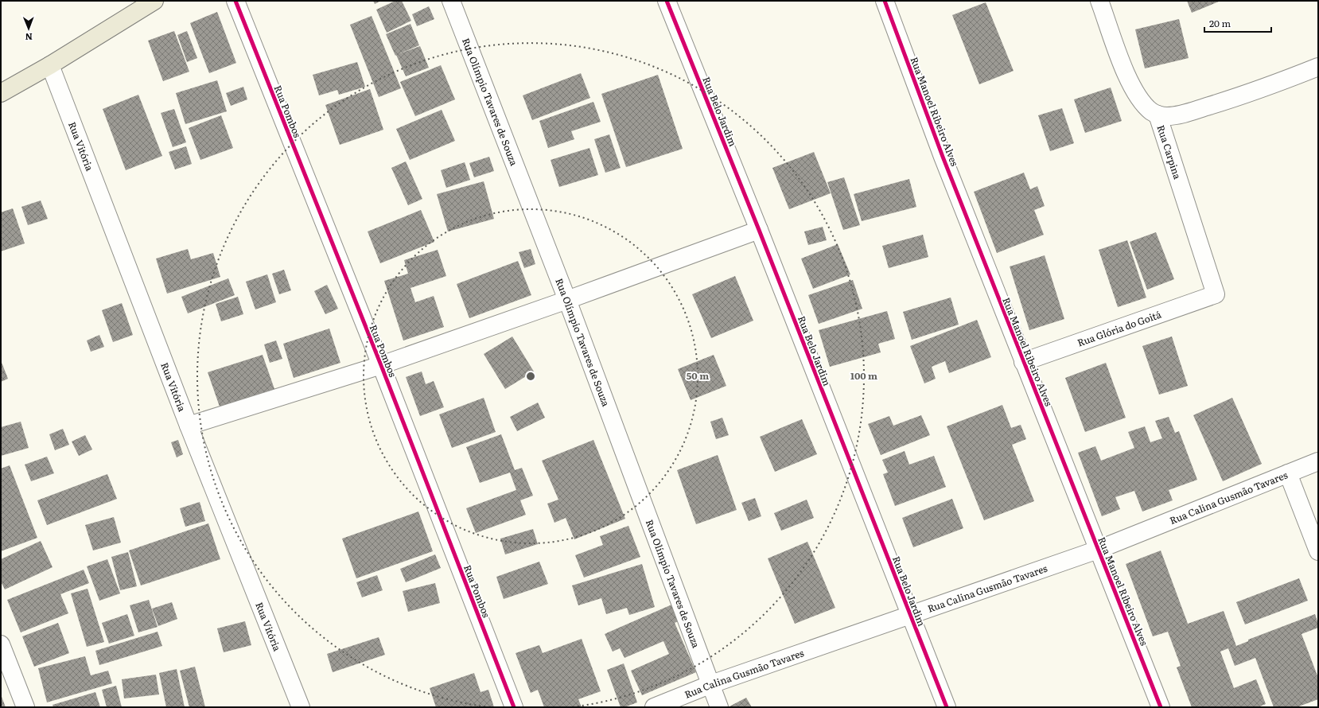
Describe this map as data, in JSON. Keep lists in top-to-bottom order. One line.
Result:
{"streets":{"street":["Rua Olímpio Tavares de Souza","Rua Pombos","Rua Belo Jardim","Rua Manoel Ribeiro Alves","Rua Vitória","Rua Carpina","Rua Glória do Goitá","Rua Calina Gusmão Tavares"]},"crossings":[["Rua Olímpio Tavares de Souza","Rua Calina Gusmão Tavares"],["Rua Belo Jardim","Rua Calina Gusmão Tavares"],["Rua Manoel Ribeiro Alves","Rua Glória do Goitá"],["Rua Manoel Ribeiro Alves","Rua Calina Gusmão Tavares"],["Rua Carpina","Rua Glória do Goitá"]],"scale_bar":"20 m","north":"bottom","rings":["50 m","100 m"]}
